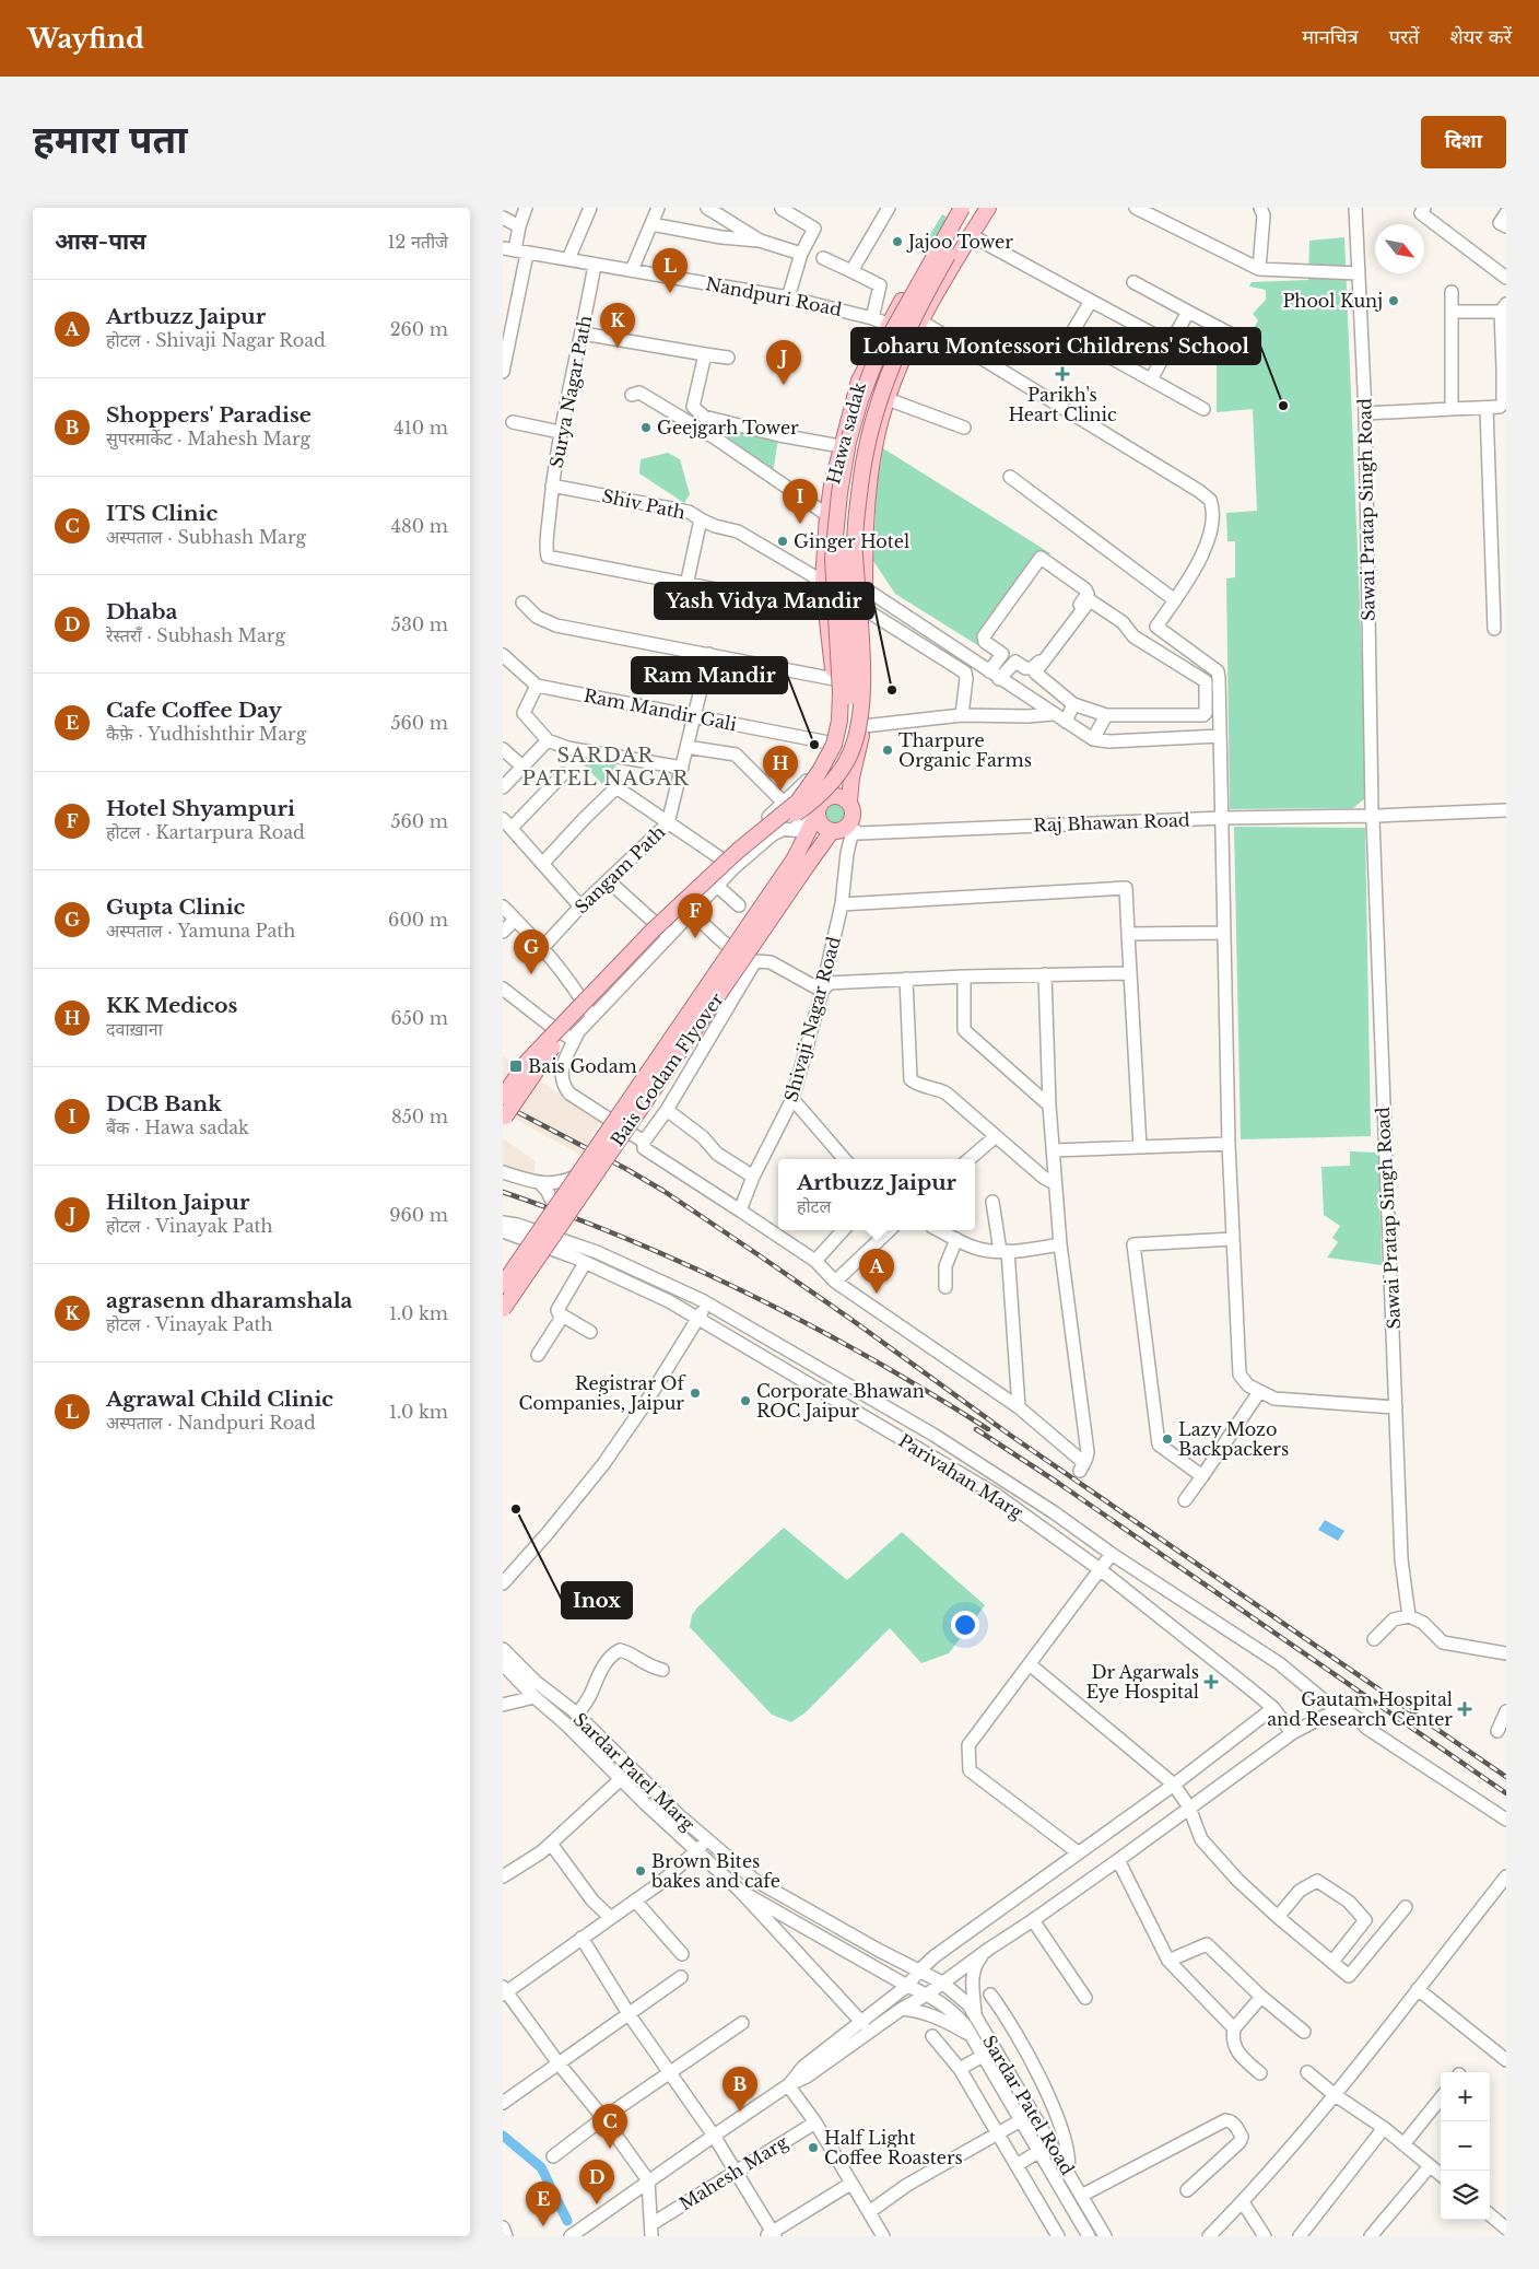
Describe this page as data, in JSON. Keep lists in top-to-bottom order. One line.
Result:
{"streets":{"main road":["Hawa sadak","Bais Godam Flyover"],"street":["Nandpuri Road","Surya Nagar Path","Shiv Path","Sawai Pratap Singh Road","Ram Mandir Gali","Raj Bhawan Road","Sangam Path","Shivaji Nagar Road","Parivahan Marg","Sardar Patel Marg","Sardar Patel Road","Mahesh Marg"]},"crossings":[["Nandpuri Road","Surya Nagar Path"],["Nandpuri Road","Hawa sadak"],["Surya Nagar Path","Shiv Path"],["Hawa sadak","Ram Mandir Gali"],["Hawa sadak","Raj Bhawan Road"],["Hawa sadak","Shivaji Nagar Road"],["Hawa sadak","Bais Godam Flyover"],["Sawai Pratap Singh Road","Raj Bhawan Road"],["Ram Mandir Gali","Sangam Path"],["Raj Bhawan Road","Shivaji Nagar Road"],["Raj Bhawan Road","Bais Godam Flyover"],["Shivaji Nagar Road","Bais Godam Flyover"],["Sardar Patel Marg","Sardar Patel Road"]],"districts":["SARDAR PATEL NAGAR"],"places":{"other":["Jajoo Tower","Phool Kunj","Loharu Montessori Childrens' School","Geejgarh Tower","Ginger Hotel","Yash Vidya Mandir","Ram Mandir","Tharpure Organic Farms","Registrar Of Companies, Jaipur","Corporate Bhawan ROC Jaipur","Lazy Mozo Backpackers","Inox","Brown Bites bakes and cafe","Half Light Coffee Roasters"],"health":["Parikh's Heart Clinic","Dr Agarwals Eye Hospital","Gautam Hospital and Research Center"],"transit":["Bais Godam"]},"north":"bottom right","page":{"header":"Wayfind","nav":["मानचित्र","परतें","शेयर करें"],"title":"हमारा पता","buttons":"दिशा","heading":["आस-पास","12 नतीजे"],"pins":["L","K","J","I","H","F","G","A","B","C","D","E"],"list":[{"mark":"A","name":"Artbuzz Jaipur","note":"होटल · Shivaji Nagar Road","value":"260 m"},{"mark":"B","name":"Shoppers' Paradise","note":"सुपरमार्केट · Mahesh Marg","value":"410 m"},{"mark":"C","name":"ITS Clinic","note":"अस्पताल · Subhash Marg","value":"480 m"},{"mark":"D","name":"Dhaba","note":"रेस्तराँ · Subhash Marg","value":"530 m"},{"mark":"E","name":"Cafe Coffee Day","note":"कैफ़े · Yudhishthir Marg","value":"560 m"},{"mark":"F","name":"Hotel Shyampuri","note":"होटल · Kartarpura Road","value":"560 m"},{"mark":"G","name":"Gupta Clinic","note":"अस्पताल · Yamuna Path","value":"600 m"},{"mark":"H","name":"KK Medicos","note":"दवाख़ाना","value":"650 m"},{"mark":"I","name":"DCB Bank","note":"बैंक · Hawa sadak","value":"850 m"},{"mark":"J","name":"Hilton Jaipur","note":"होटल · Vinayak Path","value":"960 m"},{"mark":"K","name":"agrasenn dharamshala","note":"होटल · Vinayak Path","value":"1.0 km"},{"mark":"L","name":"Agrawal Child Clinic","note":"अस्पताल · Nandpuri Road","value":"1.0 km"}],"popup":["Artbuzz Jaipur","होटल"],"map_buttons":["+","−"]}}
